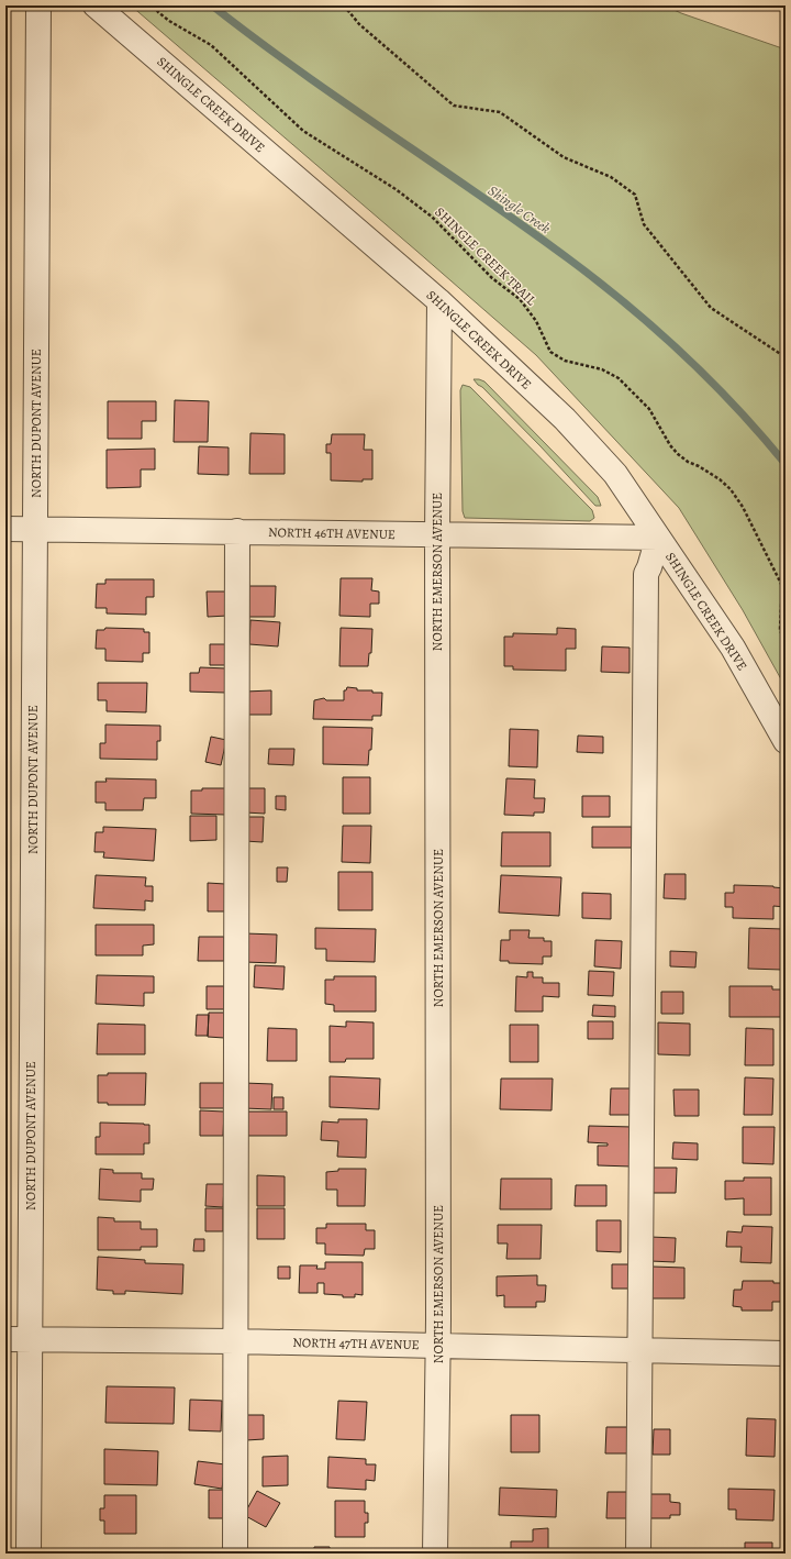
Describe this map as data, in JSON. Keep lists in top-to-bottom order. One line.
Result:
{"streets":{"street":["SHINGLE CREEK DRIVE","NORTH DUPONT AVENUE","NORTH 46TH AVENUE","NORTH EMERSON AVENUE","NORTH 47TH AVENUE"],"path":["SHINGLE CREEK TRAIL"]},"crossings":[["SHINGLE CREEK DRIVE","NORTH 46TH AVENUE"],["SHINGLE CREEK DRIVE","NORTH EMERSON AVENUE"],["NORTH DUPONT AVENUE","NORTH 46TH AVENUE"],["NORTH DUPONT AVENUE","NORTH 47TH AVENUE"],["NORTH 46TH AVENUE","NORTH EMERSON AVENUE"],["NORTH EMERSON AVENUE","NORTH 47TH AVENUE"]],"water":["Shingle Creek"]}
